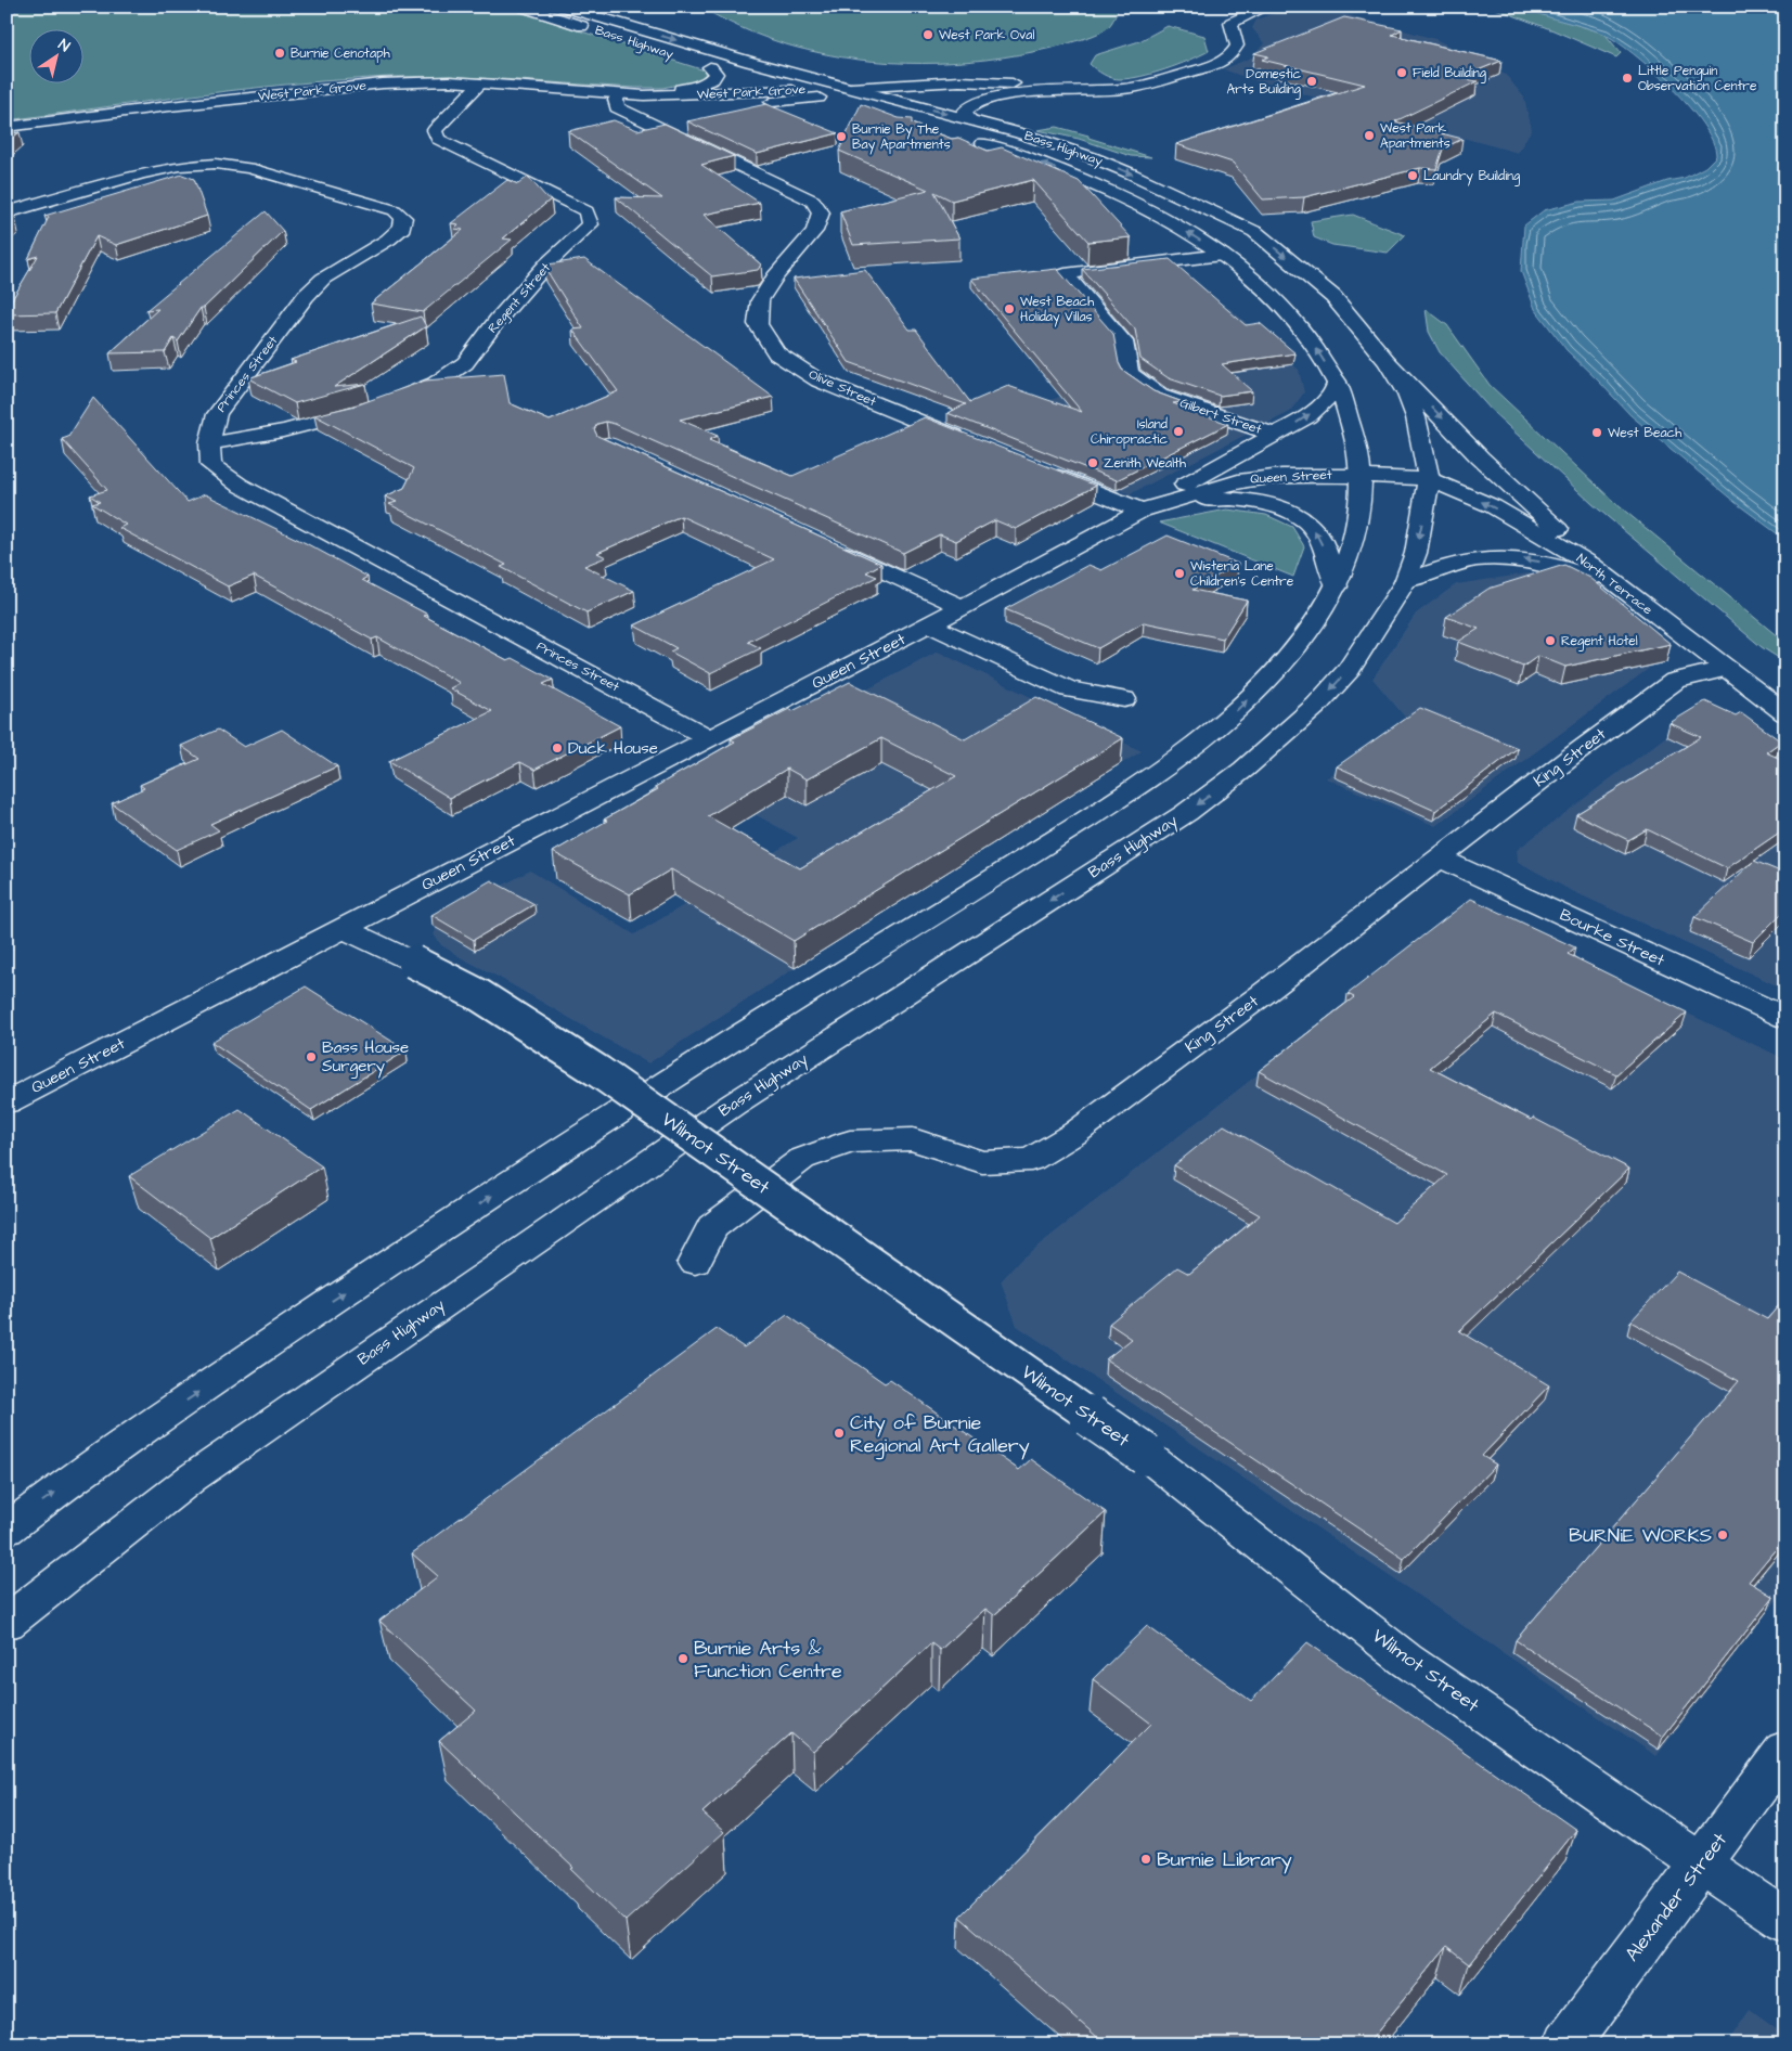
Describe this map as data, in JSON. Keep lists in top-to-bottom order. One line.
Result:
{"streets":{"main road":["Bass Highway","West Park Grove","Regent Street","Princes Street","Olive Street","Gilbert Street","Queen Street","North Terrace","King Street","Bourke Street","Wilmot Street","Alexander Street"]},"crossings":[["Bass Highway","West Park Grove"],["Bass Highway","Gilbert Street"],["Bass Highway","Queen Street"],["Bass Highway","North Terrace"],["West Park Grove","Regent Street"],["West Park Grove","Olive Street"],["Princes Street","Queen Street"],["Queen Street","Wilmot Street"],["North Terrace","King Street"],["King Street","Bourke Street"],["Wilmot Street","Alexander Street"]],"places":["West Park Oval","Burnie Cenotaph","Field Building","Little Penguin Observation Centre","Domestic Arts Building","West Park Apartments","Burnie By The Bay Apartments","Laundry Building","West Beach Holiday Villas","Island Chiropractic","West Beach","Zenith Wealth","Wisteria Lane Children's Centre","Regent Hotel","Duck House","Bass House Surgery","City of Burnie Regional Art Gallery","BURNiE WORKS","Burnie Arts & Function Centre","Burnie Library"],"north":"top right"}
